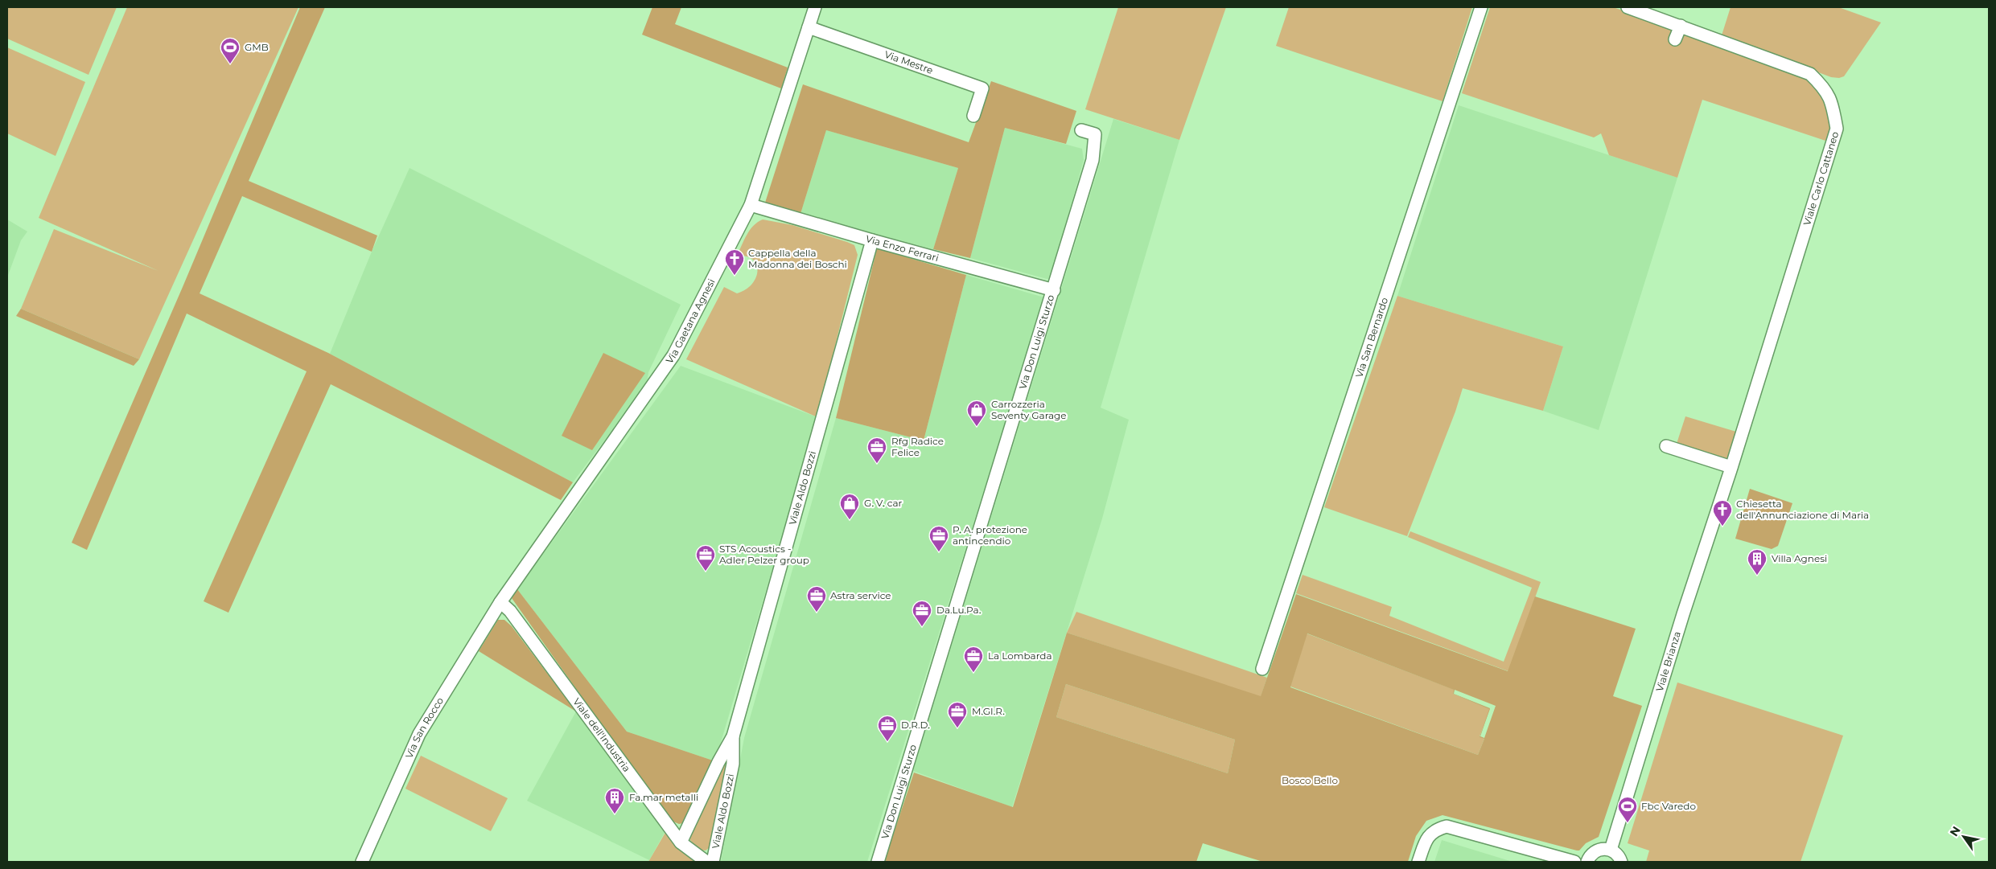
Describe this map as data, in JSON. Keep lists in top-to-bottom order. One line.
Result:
{"streets":{"street":["Via Mestre","Viale Carlo Cattaneo","Via Enzo Ferrari","Via Gaetana Agnesi","Via San Bernardo","Via Don Luigi Sturzo","Viale Aldo Bozzi","Viale Brianza","Via San Rocco","Viale dell'Industria"]},"crossings":[["Via Mestre","Via Gaetana Agnesi"],["Viale Carlo Cattaneo","Viale Brianza"],["Via Enzo Ferrari","Via Gaetana Agnesi"],["Via Enzo Ferrari","Via Don Luigi Sturzo"],["Via Enzo Ferrari","Viale Aldo Bozzi"],["Via Gaetana Agnesi","Via San Rocco"],["Via Gaetana Agnesi","Viale dell'Industria"],["Viale Aldo Bozzi","Viale dell'Industria"],["Via San Rocco","Viale dell'Industria"]],"parks":["Bosco Bello"],"places":{"sports":["GMB","Fbc Varedo"],"church":["Cappella della Madonna dei Boschi","Chiesetta dell'Annunciazione di Maria"],"shop":["Carrozzeria Seventy Garage","G. V. car"],"office":["Rfg Radice Felice","P. A. protezione antincendio","STS Acoustics - Adler Pelzer group","Astra service","Da.Lu.Pa.","La Lombarda","M.GI.R.","D.R.D."],"building":["Villa Agnesi","Fa.mar metalli"]},"north":"top left"}
